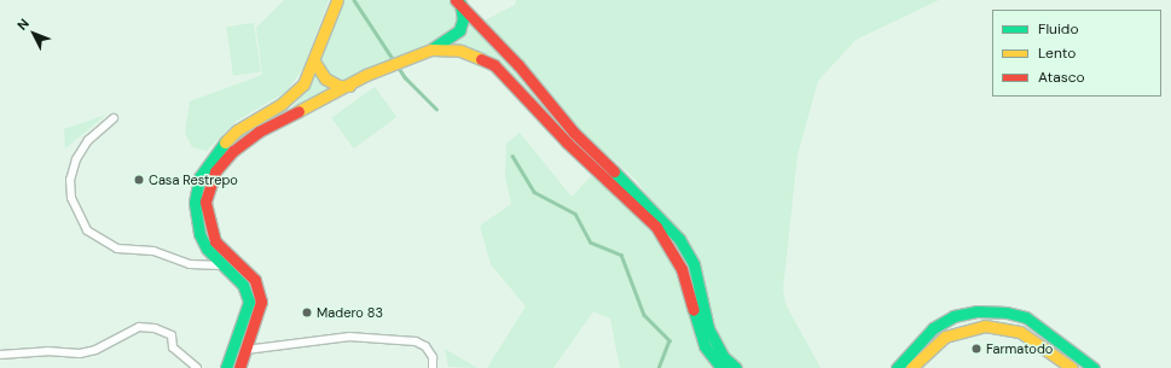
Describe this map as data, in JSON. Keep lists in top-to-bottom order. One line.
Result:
{"places":["Casa Restrepo","Madero 83","Farmatodo"],"legend":["Fluido","Lento","Atasco"],"north":"top left"}
